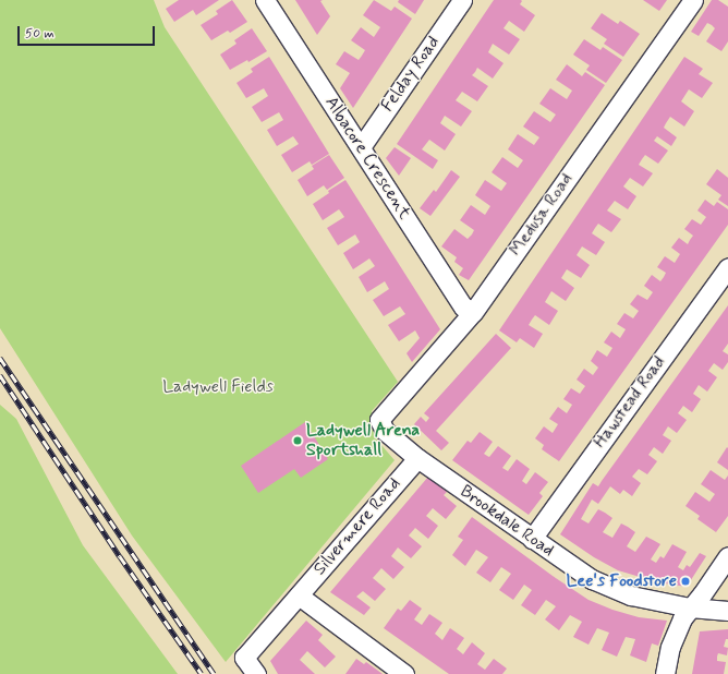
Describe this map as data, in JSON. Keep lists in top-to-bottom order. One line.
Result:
{"streets":{"street":["Felday Road","Albacore Crescent","Medusa Road","Hawstead Road","Brookdale Road","Silvermere Road"]},"crossings":[["Felday Road","Albacore Crescent"],["Albacore Crescent","Medusa Road"],["Medusa Road","Brookdale Road"],["Hawstead Road","Brookdale Road"],["Brookdale Road","Silvermere Road"]],"parks":["Ladywell Fields"],"places":["Ladywell Arena Sportshall","Lee's Foodstore"],"scale_bar":"50 m"}
